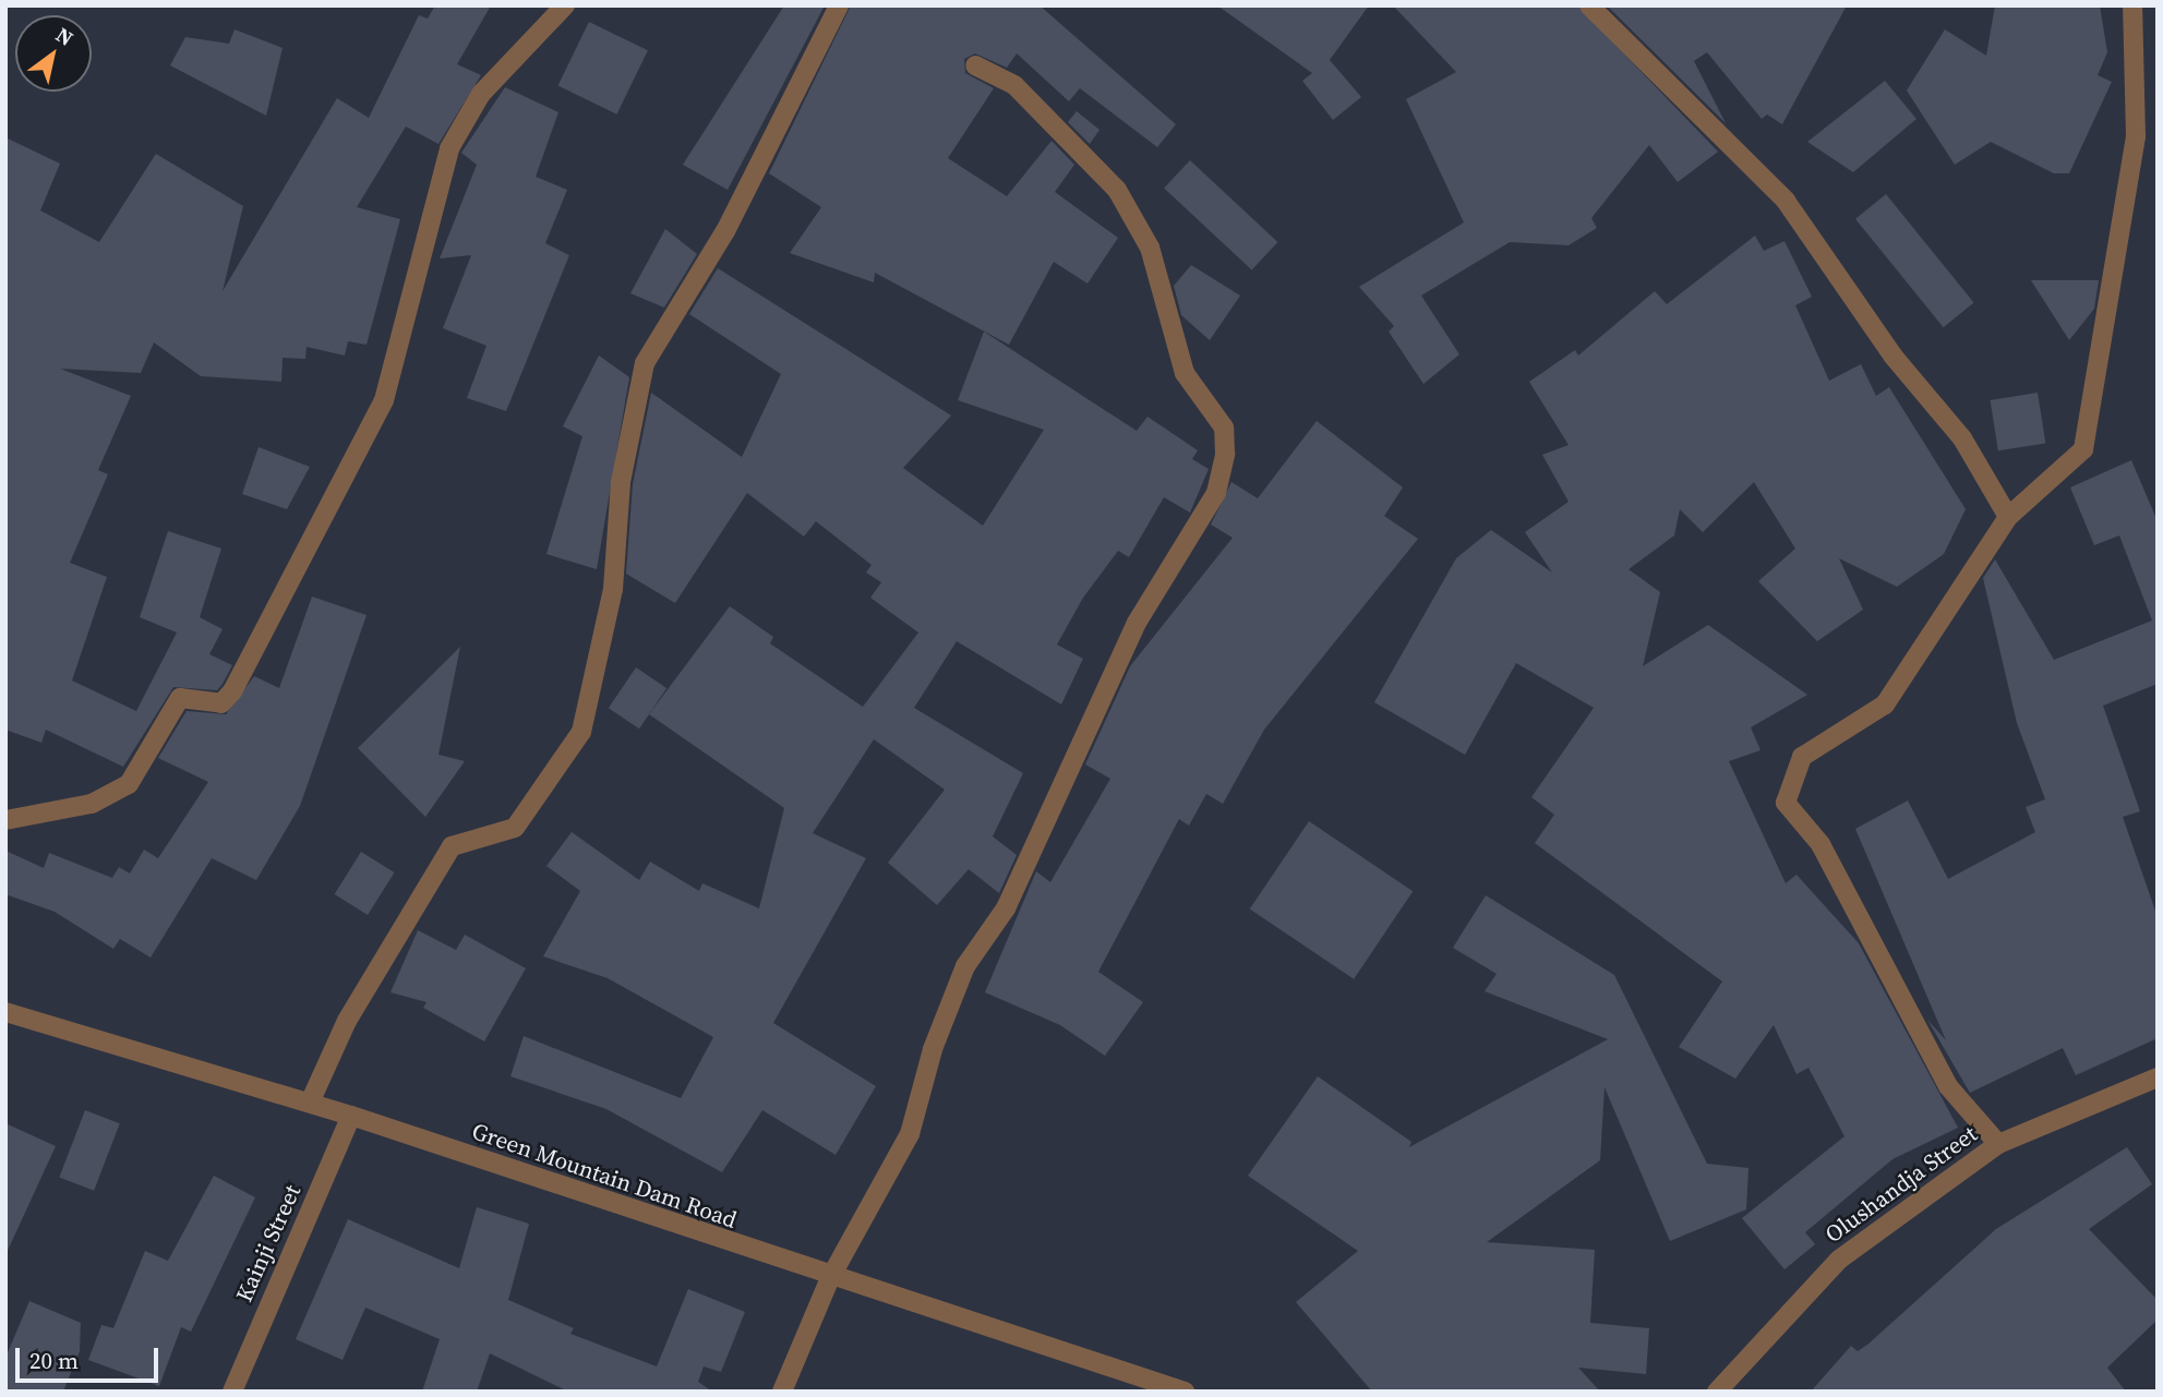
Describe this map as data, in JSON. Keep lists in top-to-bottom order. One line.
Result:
{"streets":{"street":["Green Mountain Dam Road","Olushandja Street","Kainji Street"]},"crossings":[["Green Mountain Dam Road","Kainji Street"]],"scale_bar":"20 m","north":"top right"}
